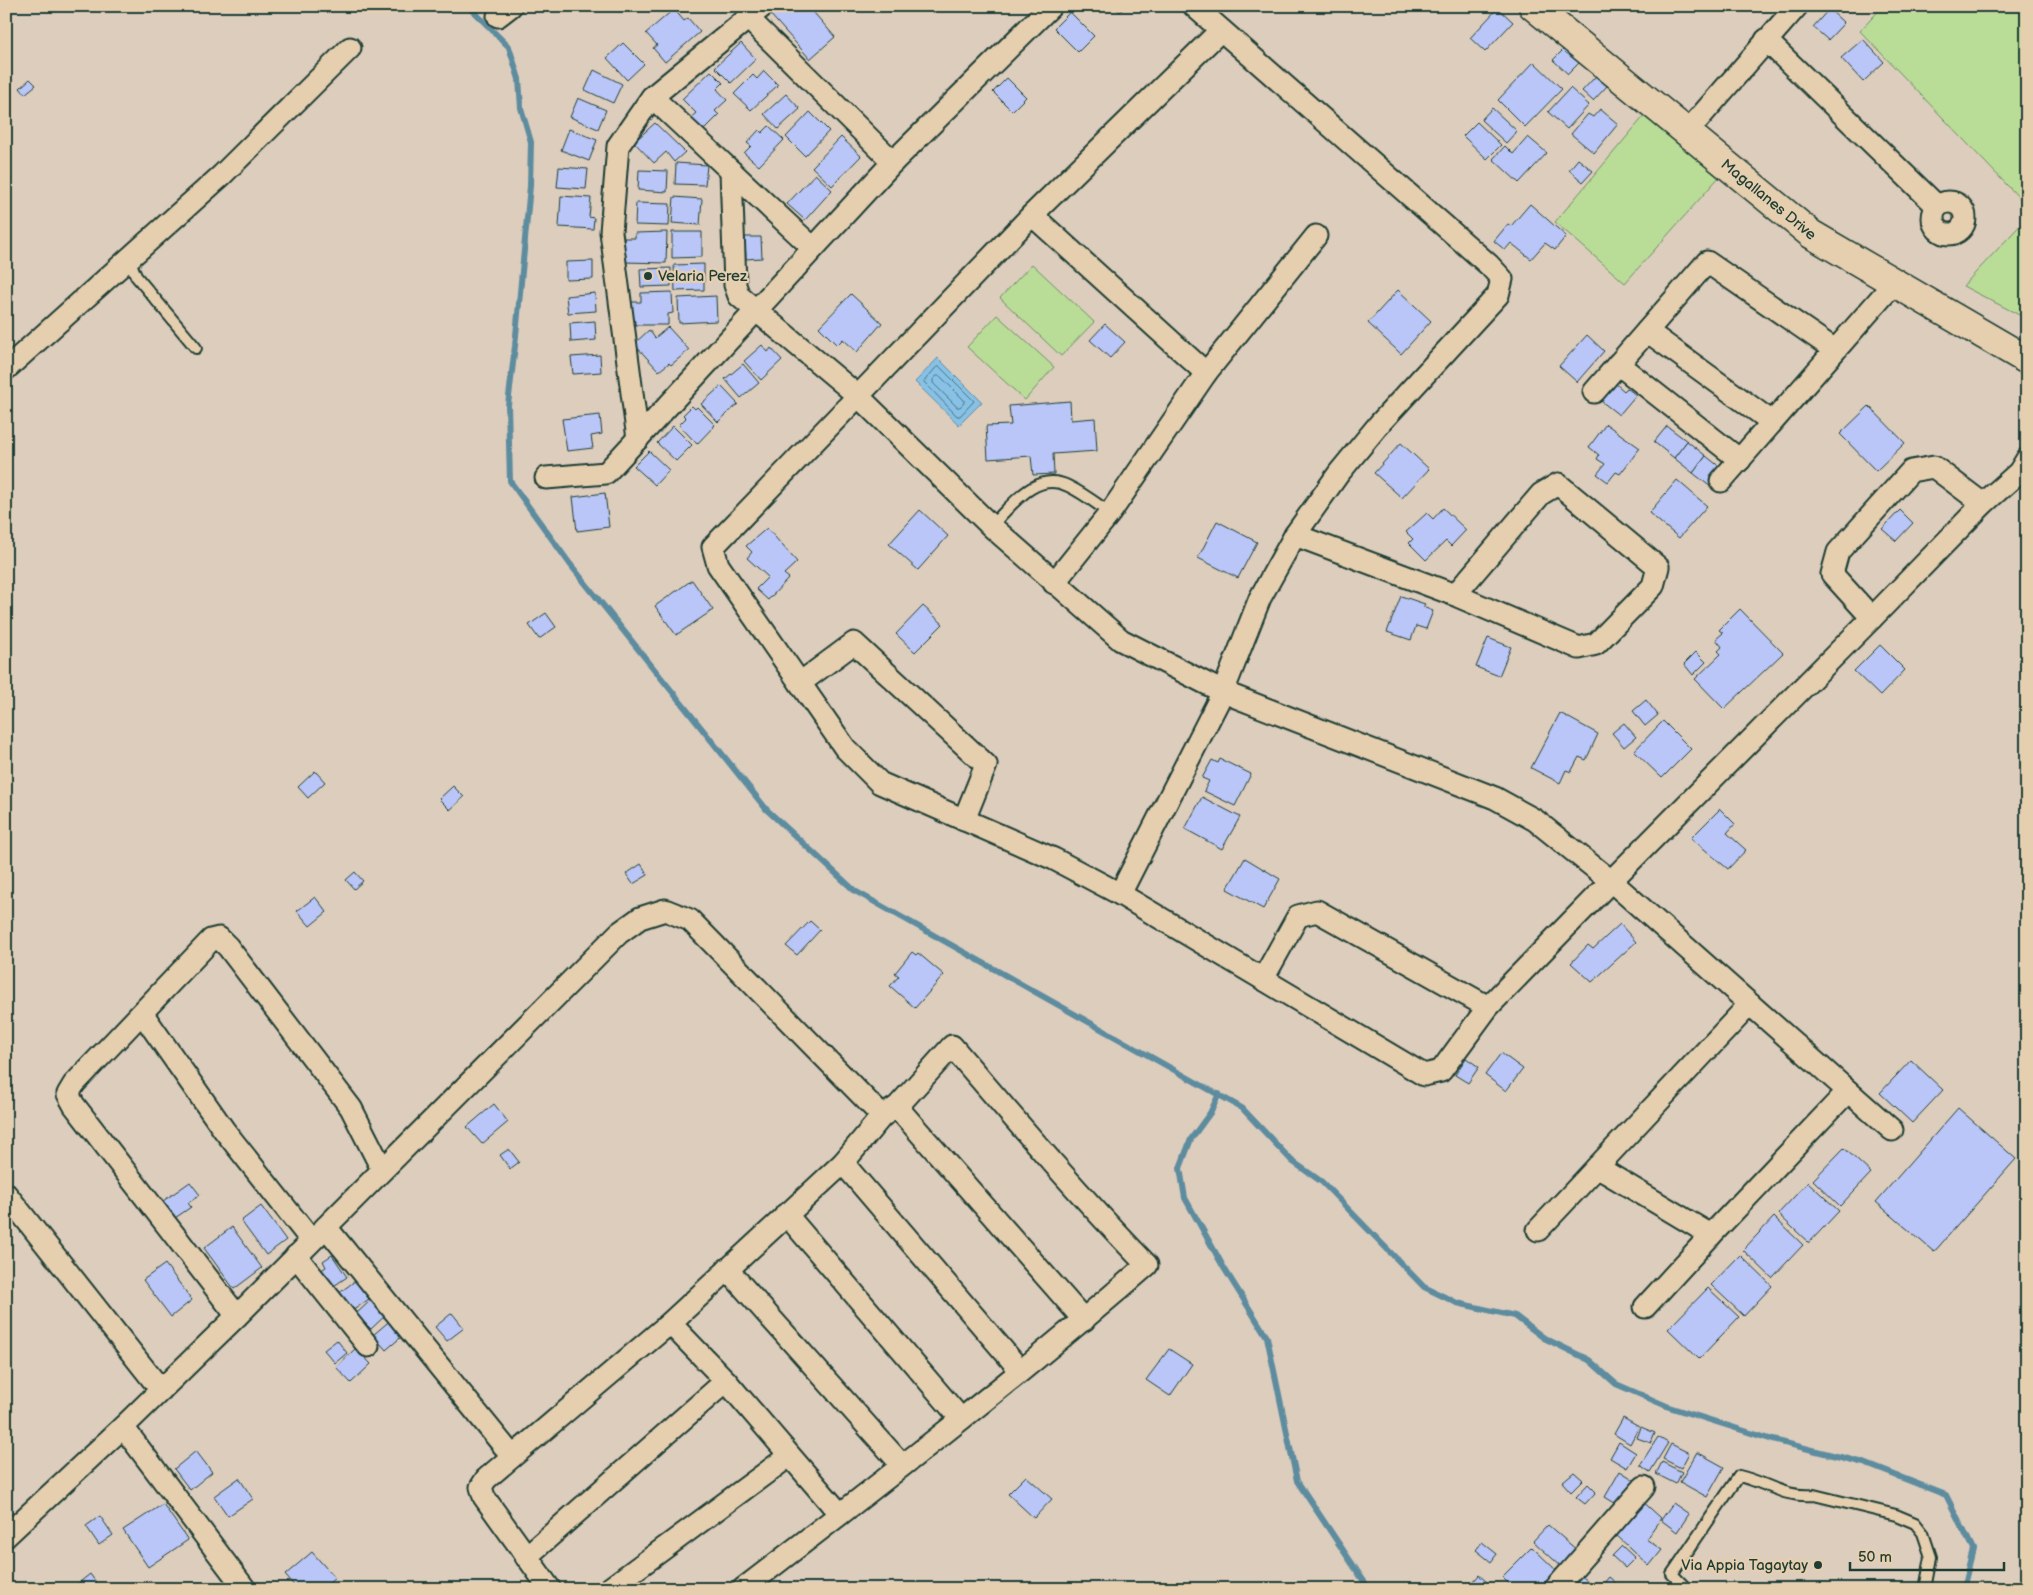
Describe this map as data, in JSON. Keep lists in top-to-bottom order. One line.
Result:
{"streets":{"street":["Magallanes Drive"]},"places":["Velaria Perez","Via Appia Tagaytay"],"scale_bar":"50 m"}
